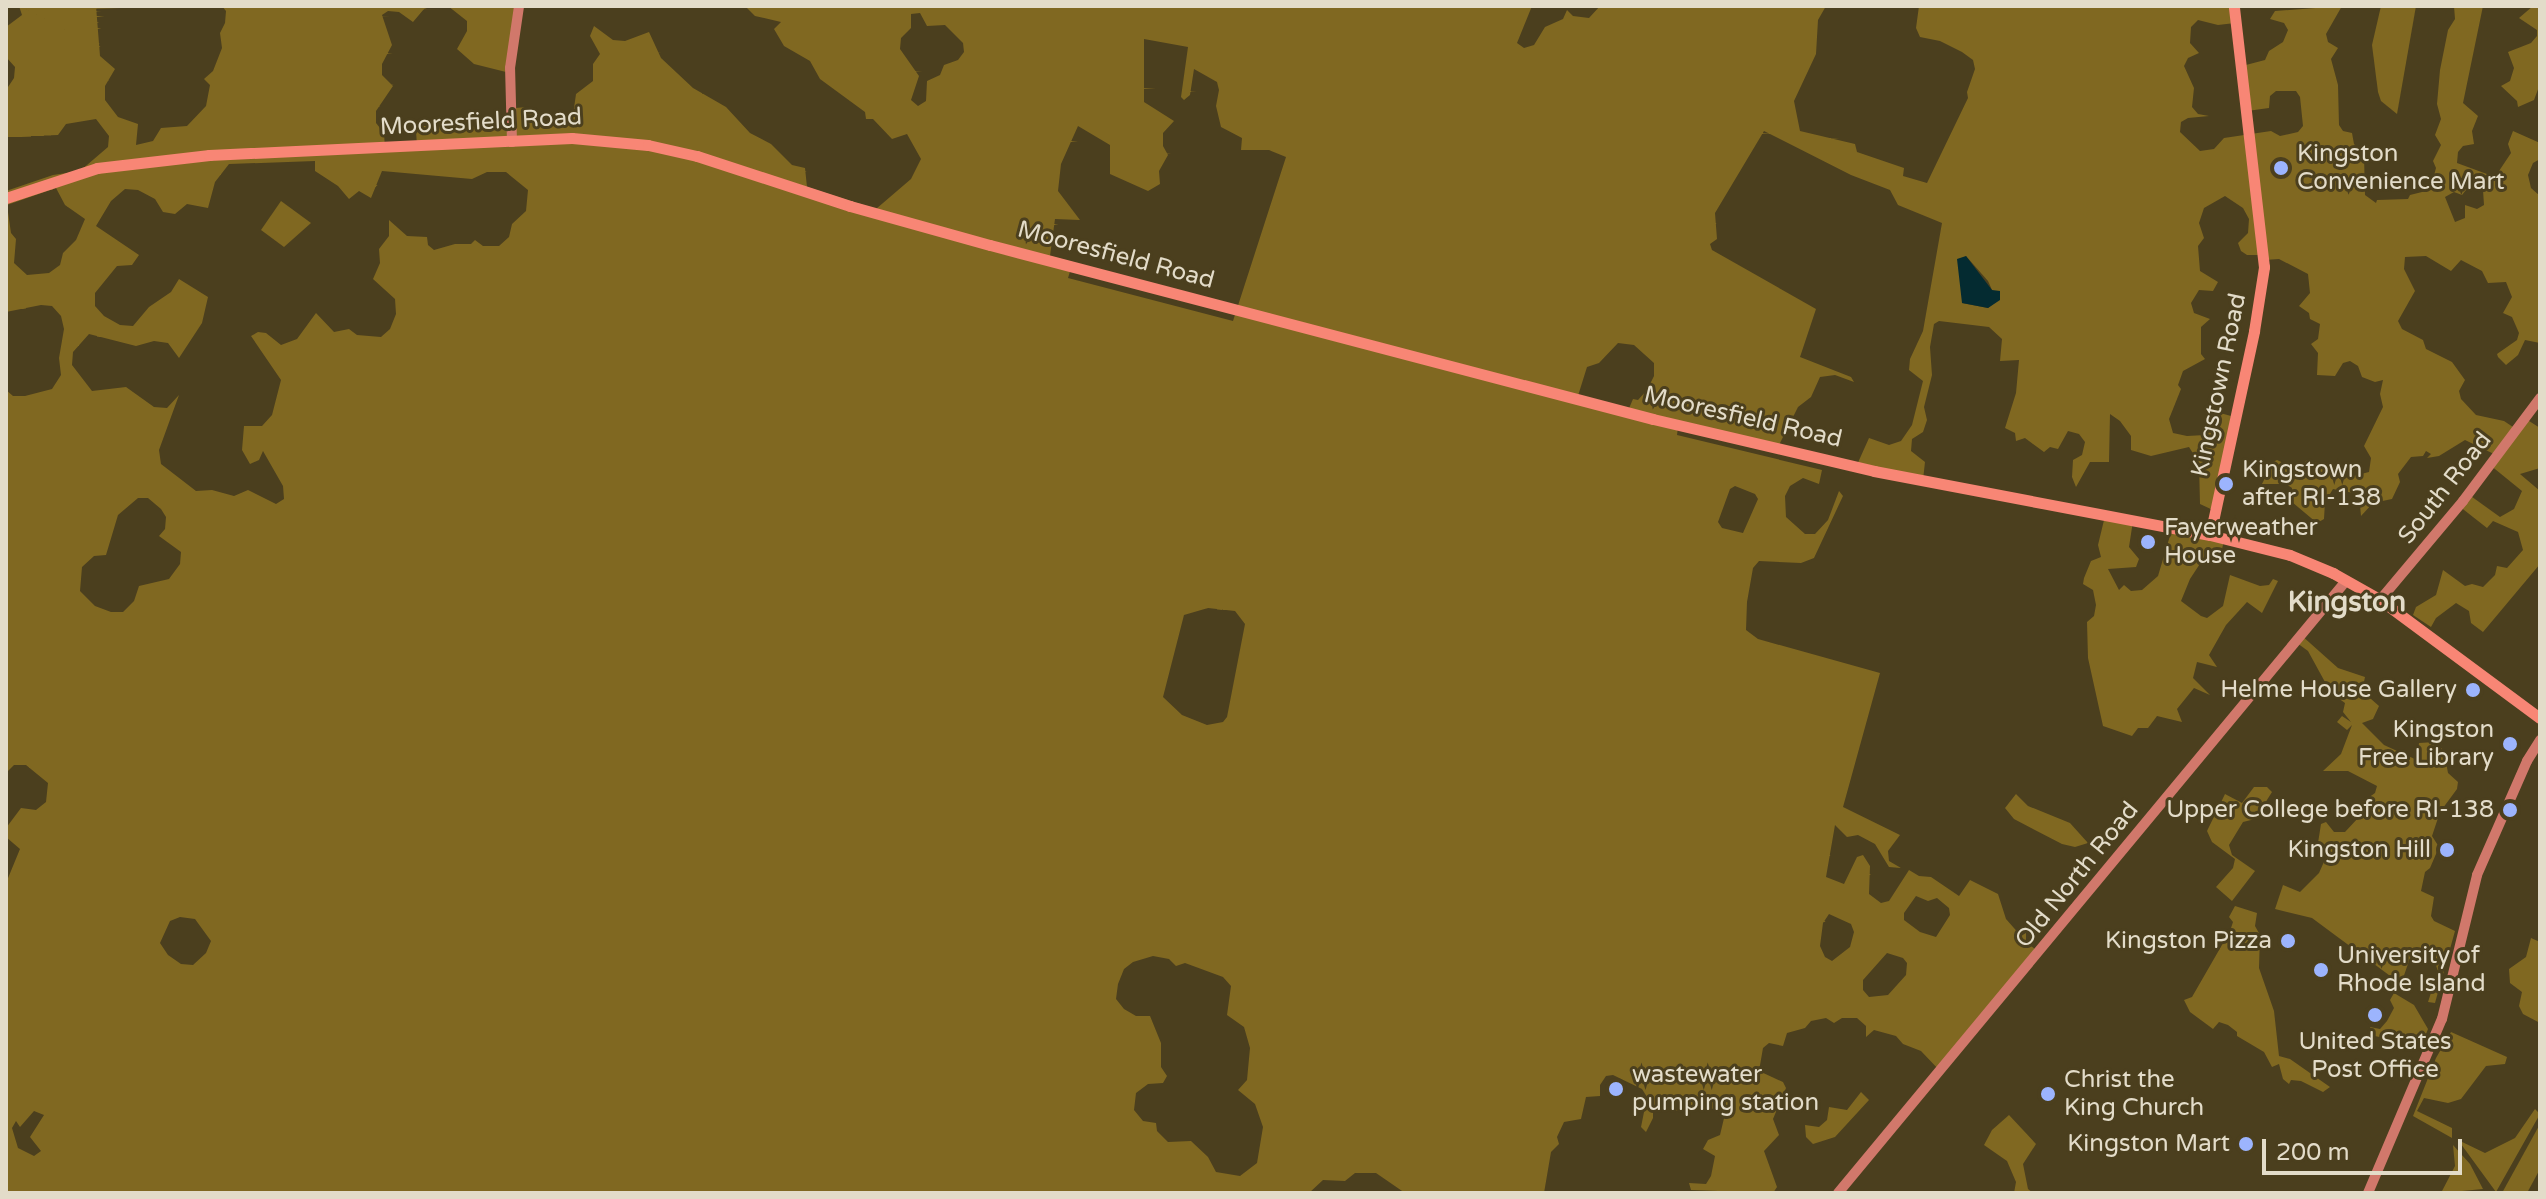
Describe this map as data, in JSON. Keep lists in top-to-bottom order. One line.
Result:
{"streets":{"main road":["Mooresfield Road","Kingstown Road"],"street":["South Road","Old North Road"]},"crossings":[["Mooresfield Road","Kingstown Road"]],"districts":["Kingston"],"places":["Kingston Convenience Mart","Kingstown after RI-138","Fayerweather House","Helme House Gallery","Kingston Free Library","Upper College before RI-138","Kingston Hill","Kingston Pizza","University of Rhode Island","United States Post Office","wastewater pumping station","Christ the King Church","Kingston Mart"],"scale_bar":"200 m"}
